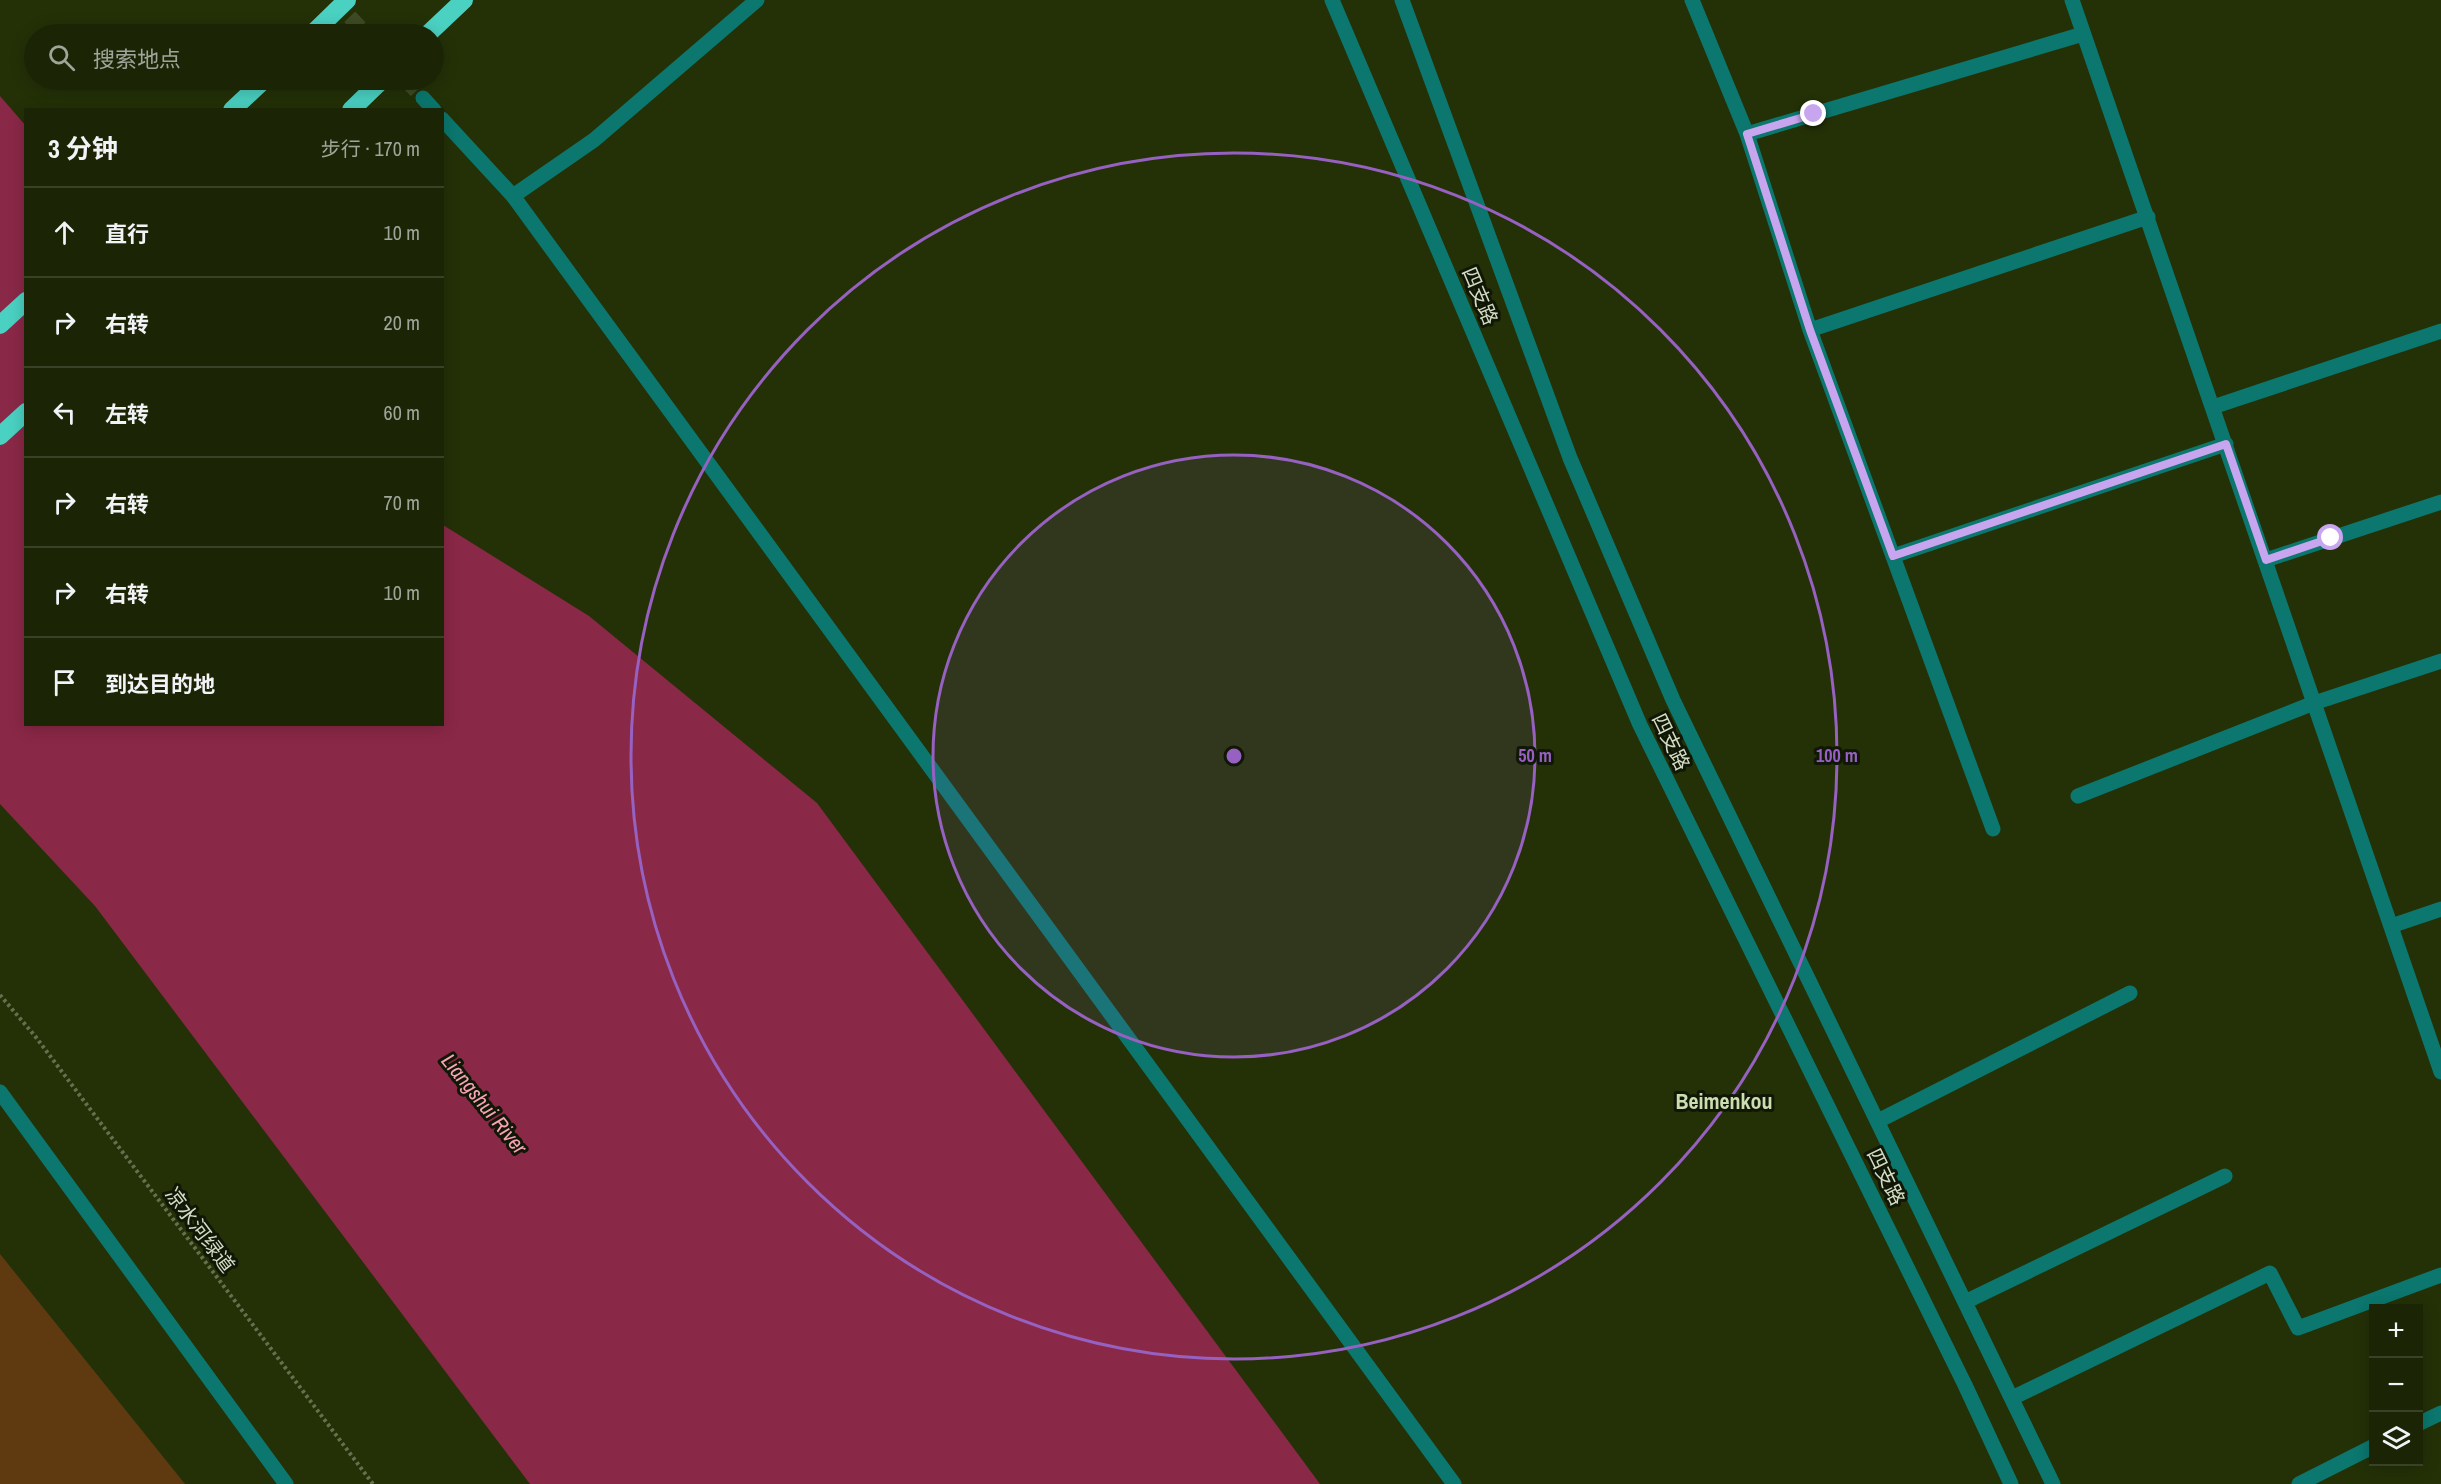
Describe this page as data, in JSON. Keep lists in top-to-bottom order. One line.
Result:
{"streets":{"street":["四支路"],"path":["凉水河绿道"]},"districts":["Beimenkou"],"water":["Liangshui River"],"page":{"search":"搜索地点","heading":["3 分钟","步行 · 170 m"],"list":[["直行","10 m"],["右转","20 m"],["左转","60 m"],["右转","70 m"],["右转","10 m"],"到达目的地"],"map_buttons":["+","−"]},"rings":["50 m","100 m"]}
